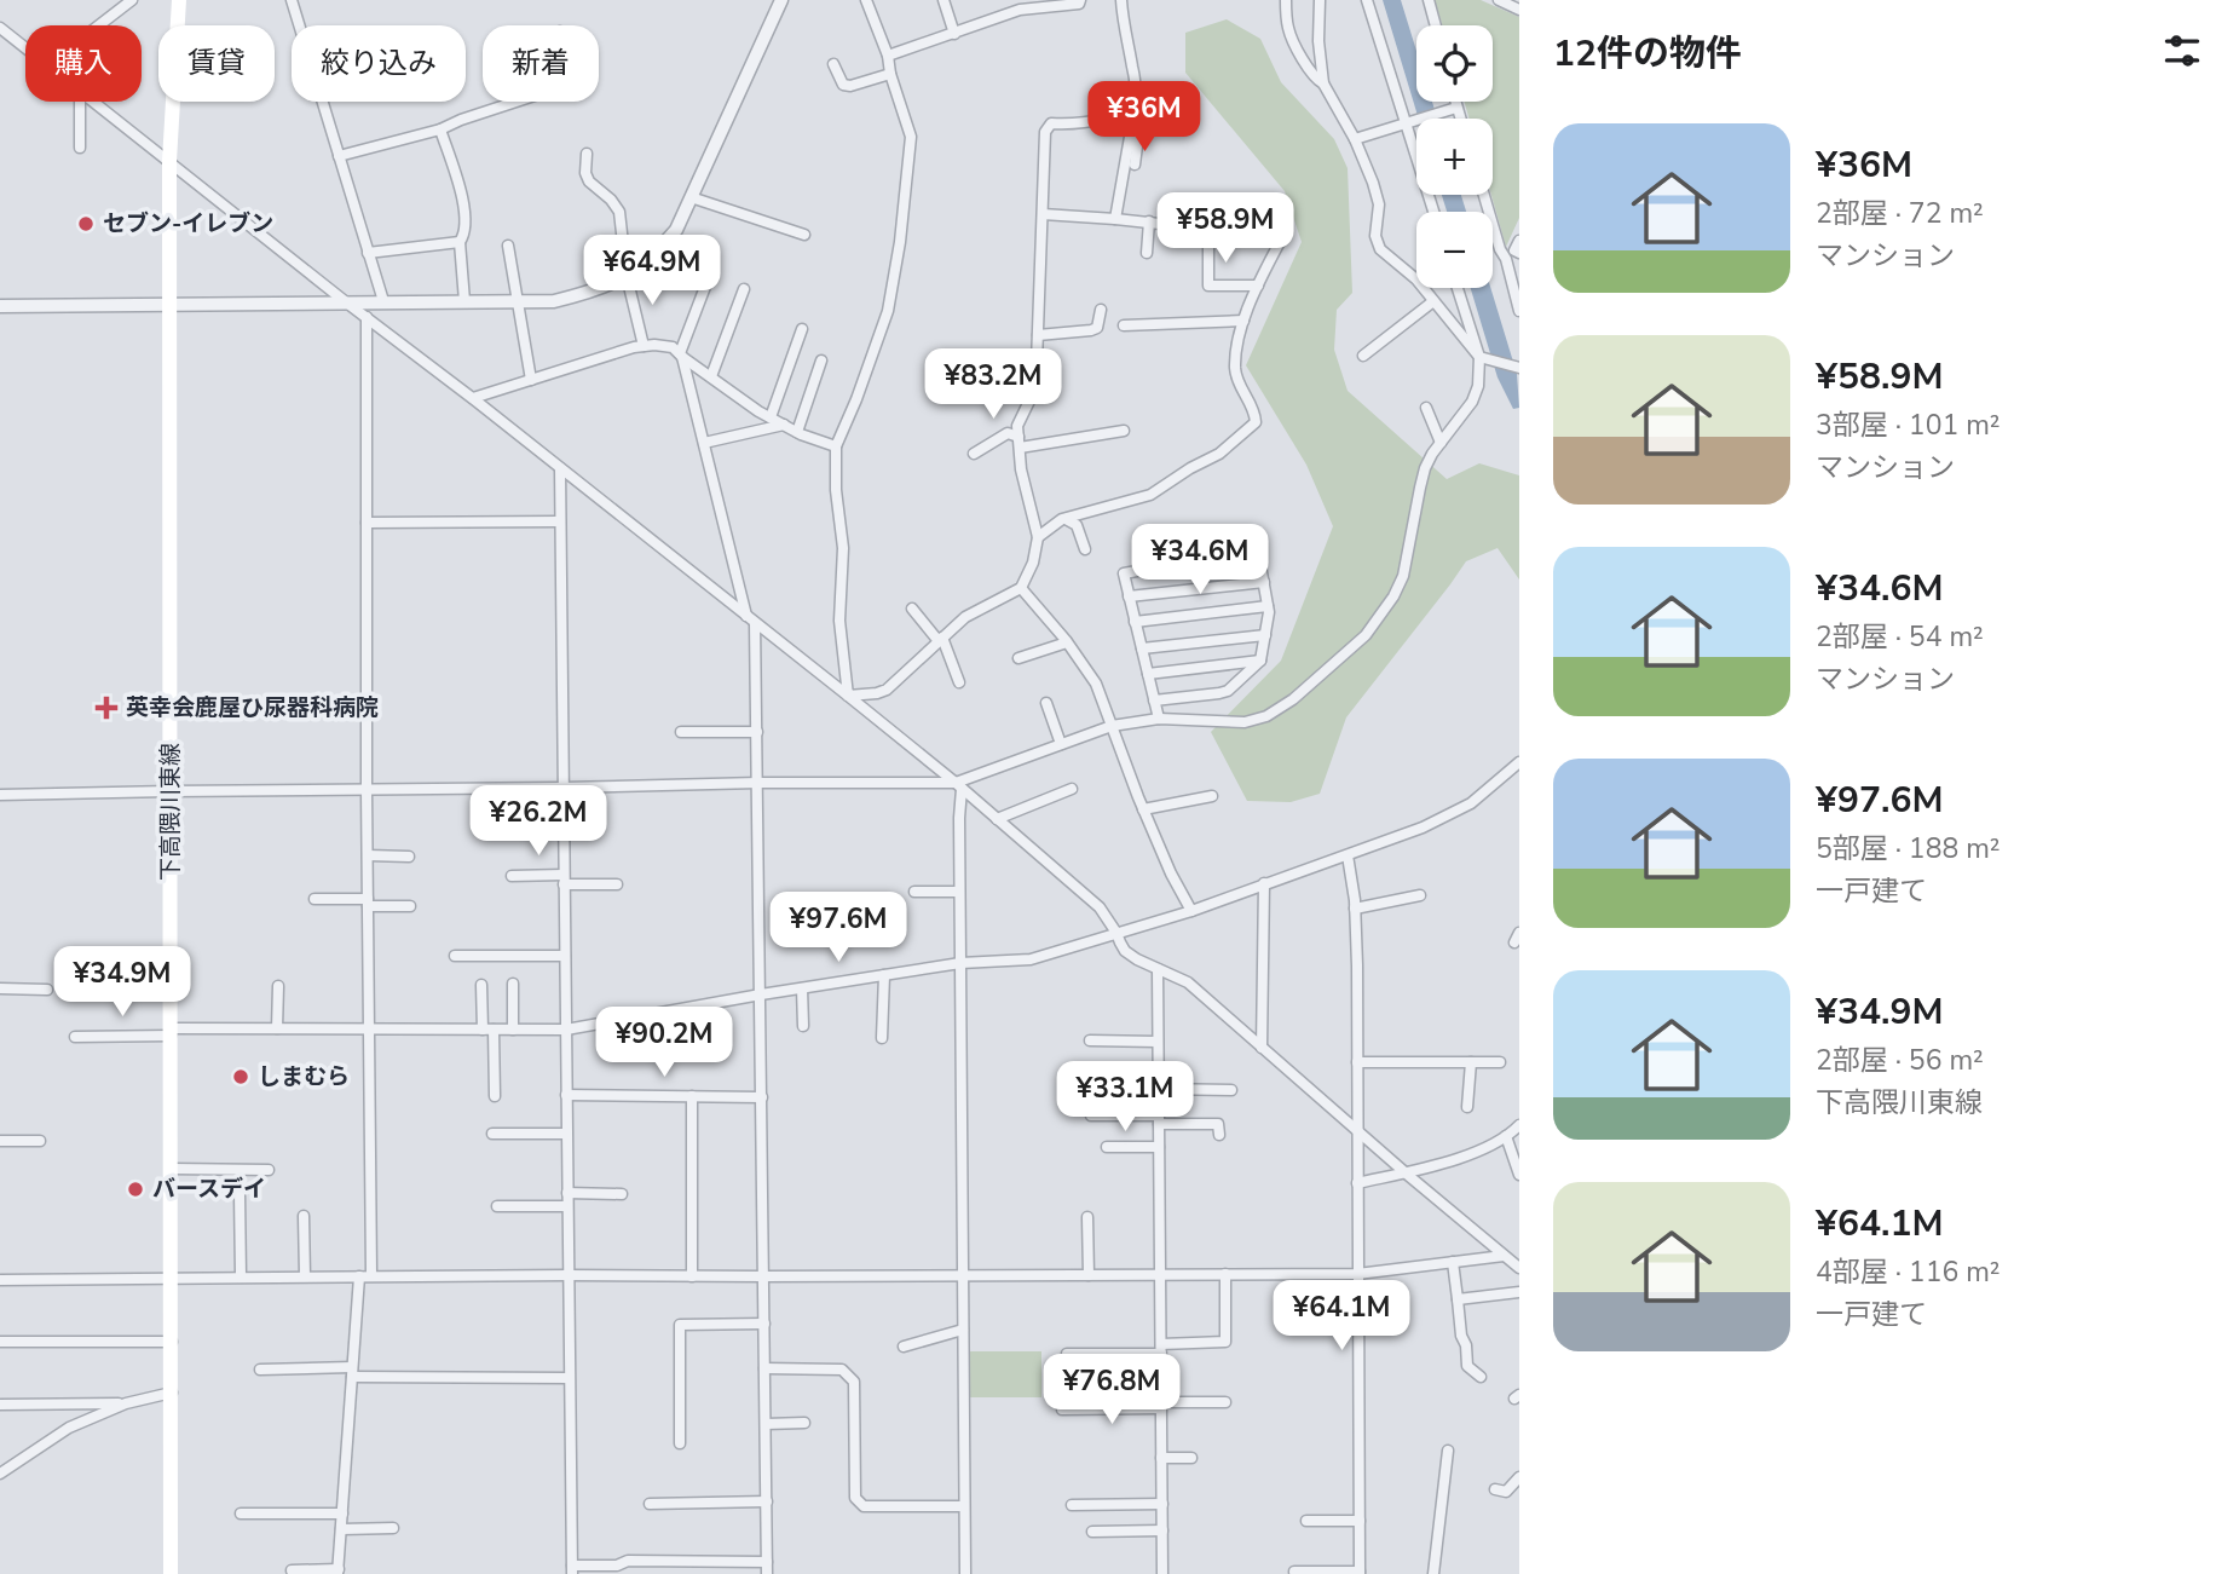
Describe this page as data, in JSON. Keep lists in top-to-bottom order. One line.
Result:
{"streets":{"main road":["下高隈川東線"]},"places":{"other":["セブン-イレブン","しまむら","バースデイ"],"health":["英幸会鹿屋ひ尿器科病院"]},"page":{"heading":"12件の物件","map_buttons":["+","−"],"chip":["購入","賃貸","絞り込み","新着"],"price":["¥36M","¥58.9M","¥64.9M","¥83.2M","¥34.6M","¥26.2M","¥97.6M","¥34.9M","¥90.2M","¥33.1M","¥64.1M","¥76.8M"],"list":[{"name":"¥36M","note":"2部屋 · 72 m² · マンション"},{"name":"¥58.9M","note":"3部屋 · 101 m² · マンション"},{"name":"¥34.6M","note":"2部屋 · 54 m² · マンション"},{"name":"¥97.6M","note":"5部屋 · 188 m² · 一戸建て"},{"name":"¥34.9M","note":"2部屋 · 56 m² · 下高隈川東線"},{"name":"¥64.1M","note":"4部屋 · 116 m² · 一戸建て"}]}}
